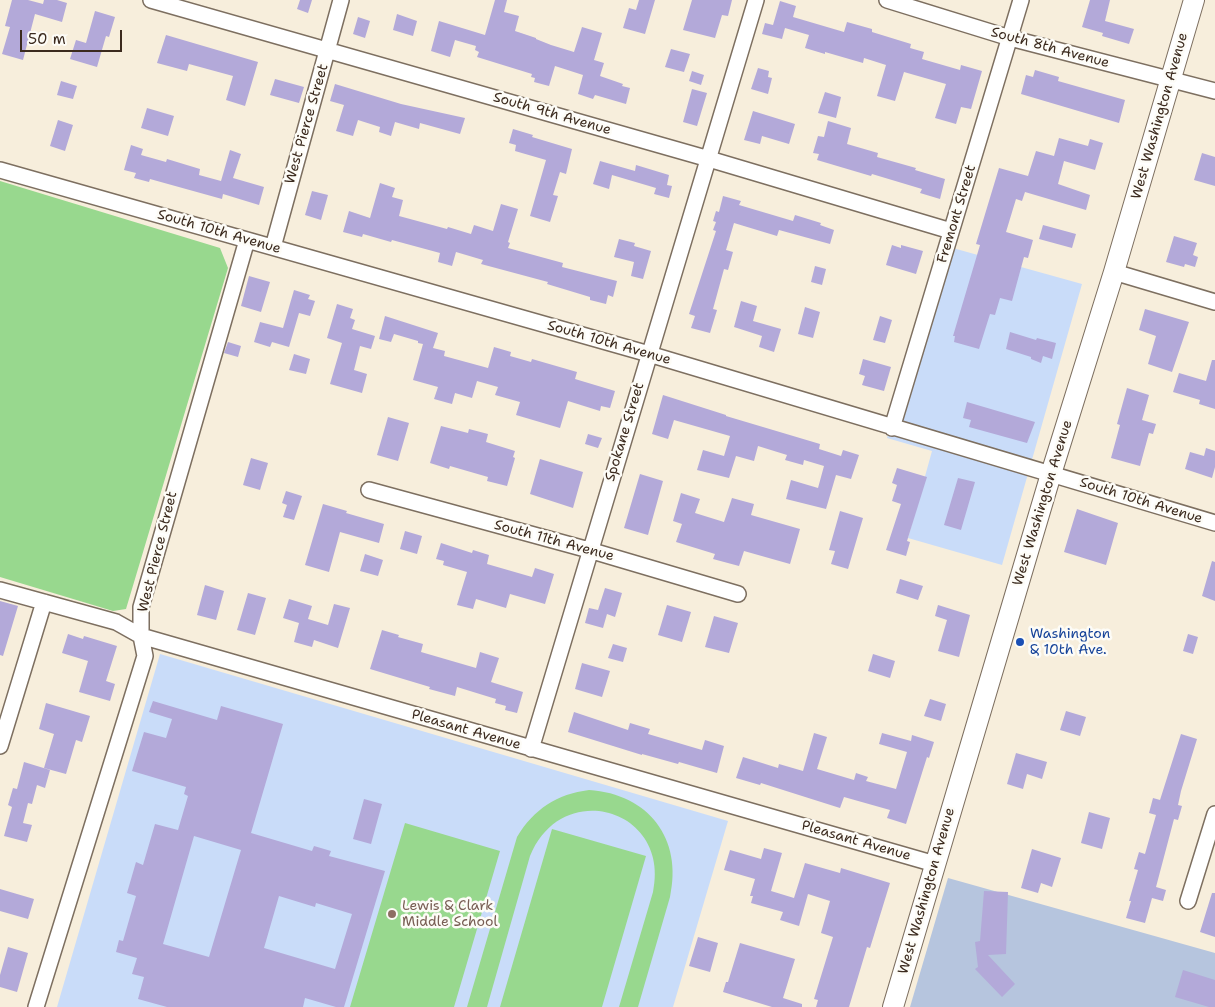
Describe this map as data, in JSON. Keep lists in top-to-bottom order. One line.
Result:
{"streets":{"main road":["West Washington Avenue"],"street":["South 8th Avenue","South 9th Avenue","West Pierce Street","Fremont Street","South 10th Avenue","Spokane Street","South 11th Avenue","Pleasant Avenue"]},"crossings":[["South 8th Avenue","West Washington Avenue"],["South 8th Avenue","Fremont Street"],["South 9th Avenue","West Pierce Street"],["South 9th Avenue","Fremont Street"],["South 9th Avenue","Spokane Street"],["West Washington Avenue","South 10th Avenue"],["West Washington Avenue","Pleasant Avenue"],["West Pierce Street","South 10th Avenue"],["West Pierce Street","Pleasant Avenue"],["Fremont Street","South 10th Avenue"],["South 10th Avenue","Spokane Street"],["Spokane Street","South 11th Avenue"],["Spokane Street","Pleasant Avenue"]],"places":["Washington & 10th Ave.","Lewis & Clark Middle School"],"scale_bar":"50 m"}
